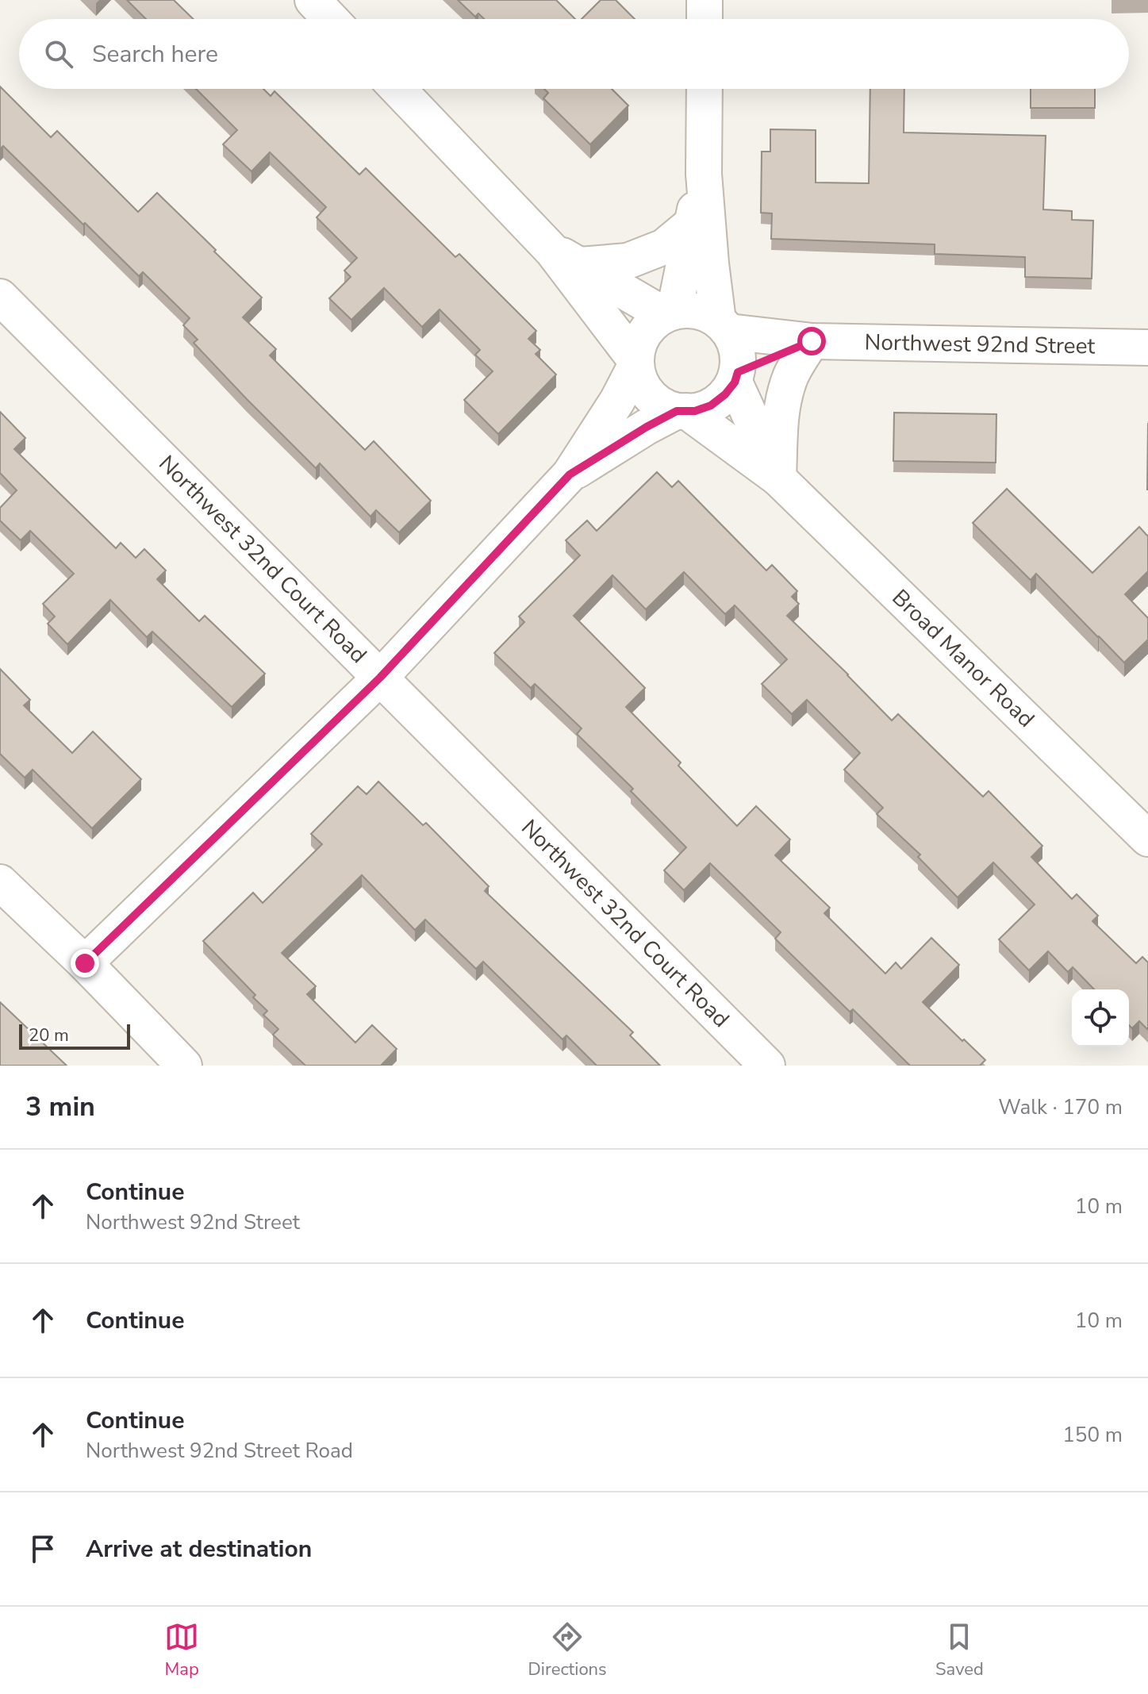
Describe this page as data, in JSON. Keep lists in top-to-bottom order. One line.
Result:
{"streets":{"street":["Northwest 92nd Street","Northwest 32nd Court Road","Broad Manor Road"]},"crossings":[["Northwest 92nd Street","Broad Manor Road"]],"scale_bar":"20 m","page":{"search":"Search here","scale":"20 m","heading":["3 min","Walk · 170 m"],"list":[["Continue","Northwest 92nd Street","10 m"],["Continue","10 m"],["Continue","Northwest 92nd Street Road","150 m"],"Arrive at destination"],"nav":["Map","Directions","Saved"]}}
